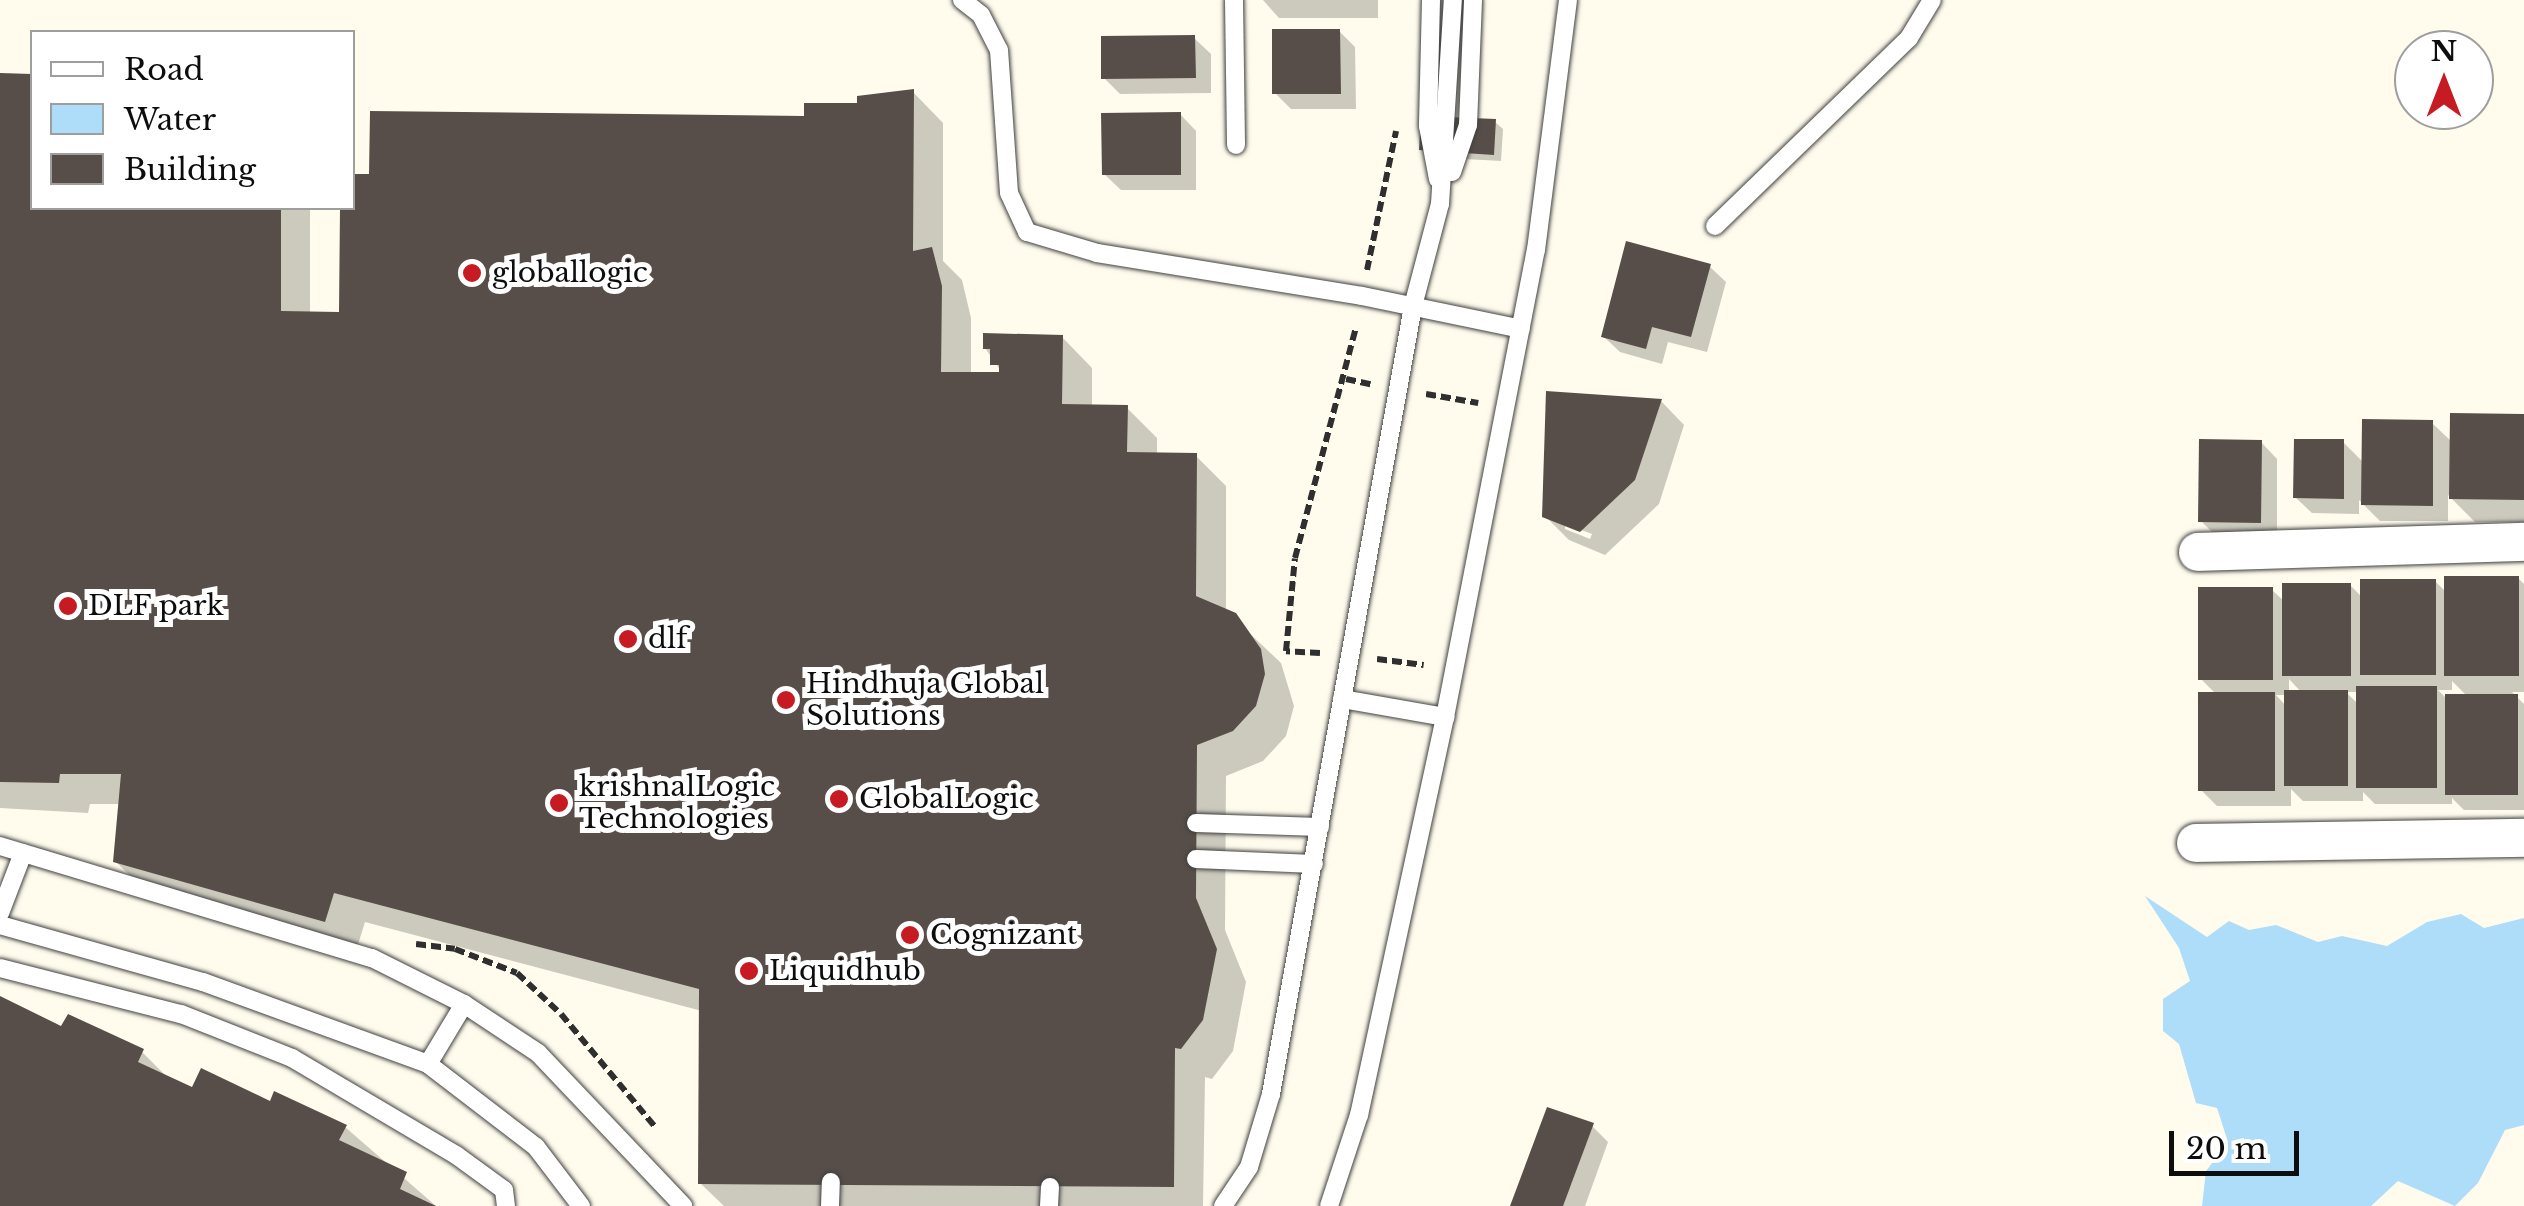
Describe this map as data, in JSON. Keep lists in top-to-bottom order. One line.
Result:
{"places":["globallogic","DLF park","dlf","Hindhuja Global Solutions","GlobalLogic","krishnalLogic Technologies","Cognizant","Liquidhub"],"legend":["Road","Water","Building"],"scale_bar":"20 m","north":"top"}
